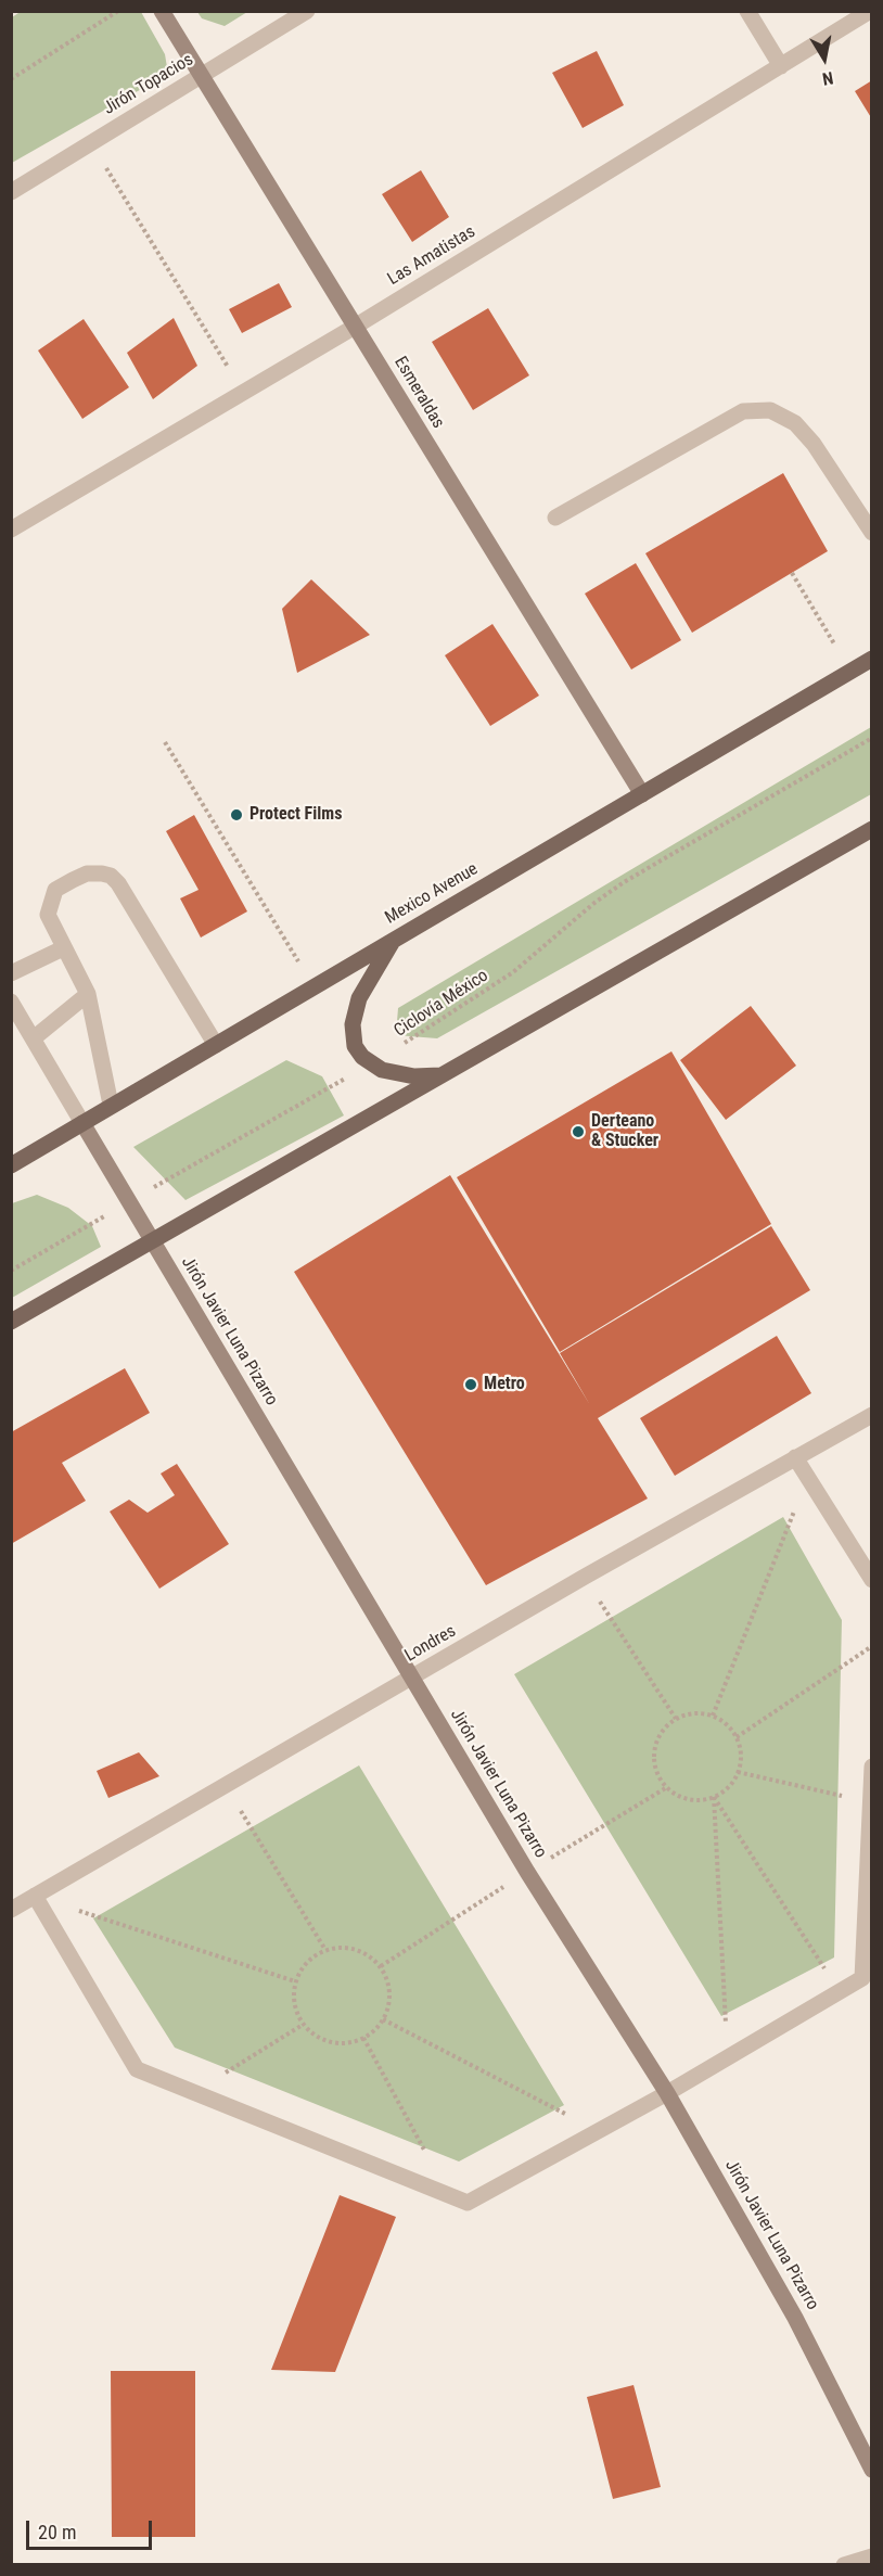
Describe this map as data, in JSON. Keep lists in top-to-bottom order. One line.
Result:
{"streets":{"main road":["Mexico Avenue"],"street":["Jirón Topacios","Las Amatistas","Esmeraldas","Jirón Javier Luna Pizarro","Londres"],"path":["Ciclovía México"]},"crossings":[["Jirón Topacios","Esmeraldas"],["Las Amatistas","Esmeraldas"],["Esmeraldas","Mexico Avenue"],["Mexico Avenue","Jirón Javier Luna Pizarro"],["Ciclovía México","Jirón Javier Luna Pizarro"],["Jirón Javier Luna Pizarro","Londres"]],"places":["Protect Films","Derteano & Stucker","Metro"],"scale_bar":"20 m","north":"bottom"}
